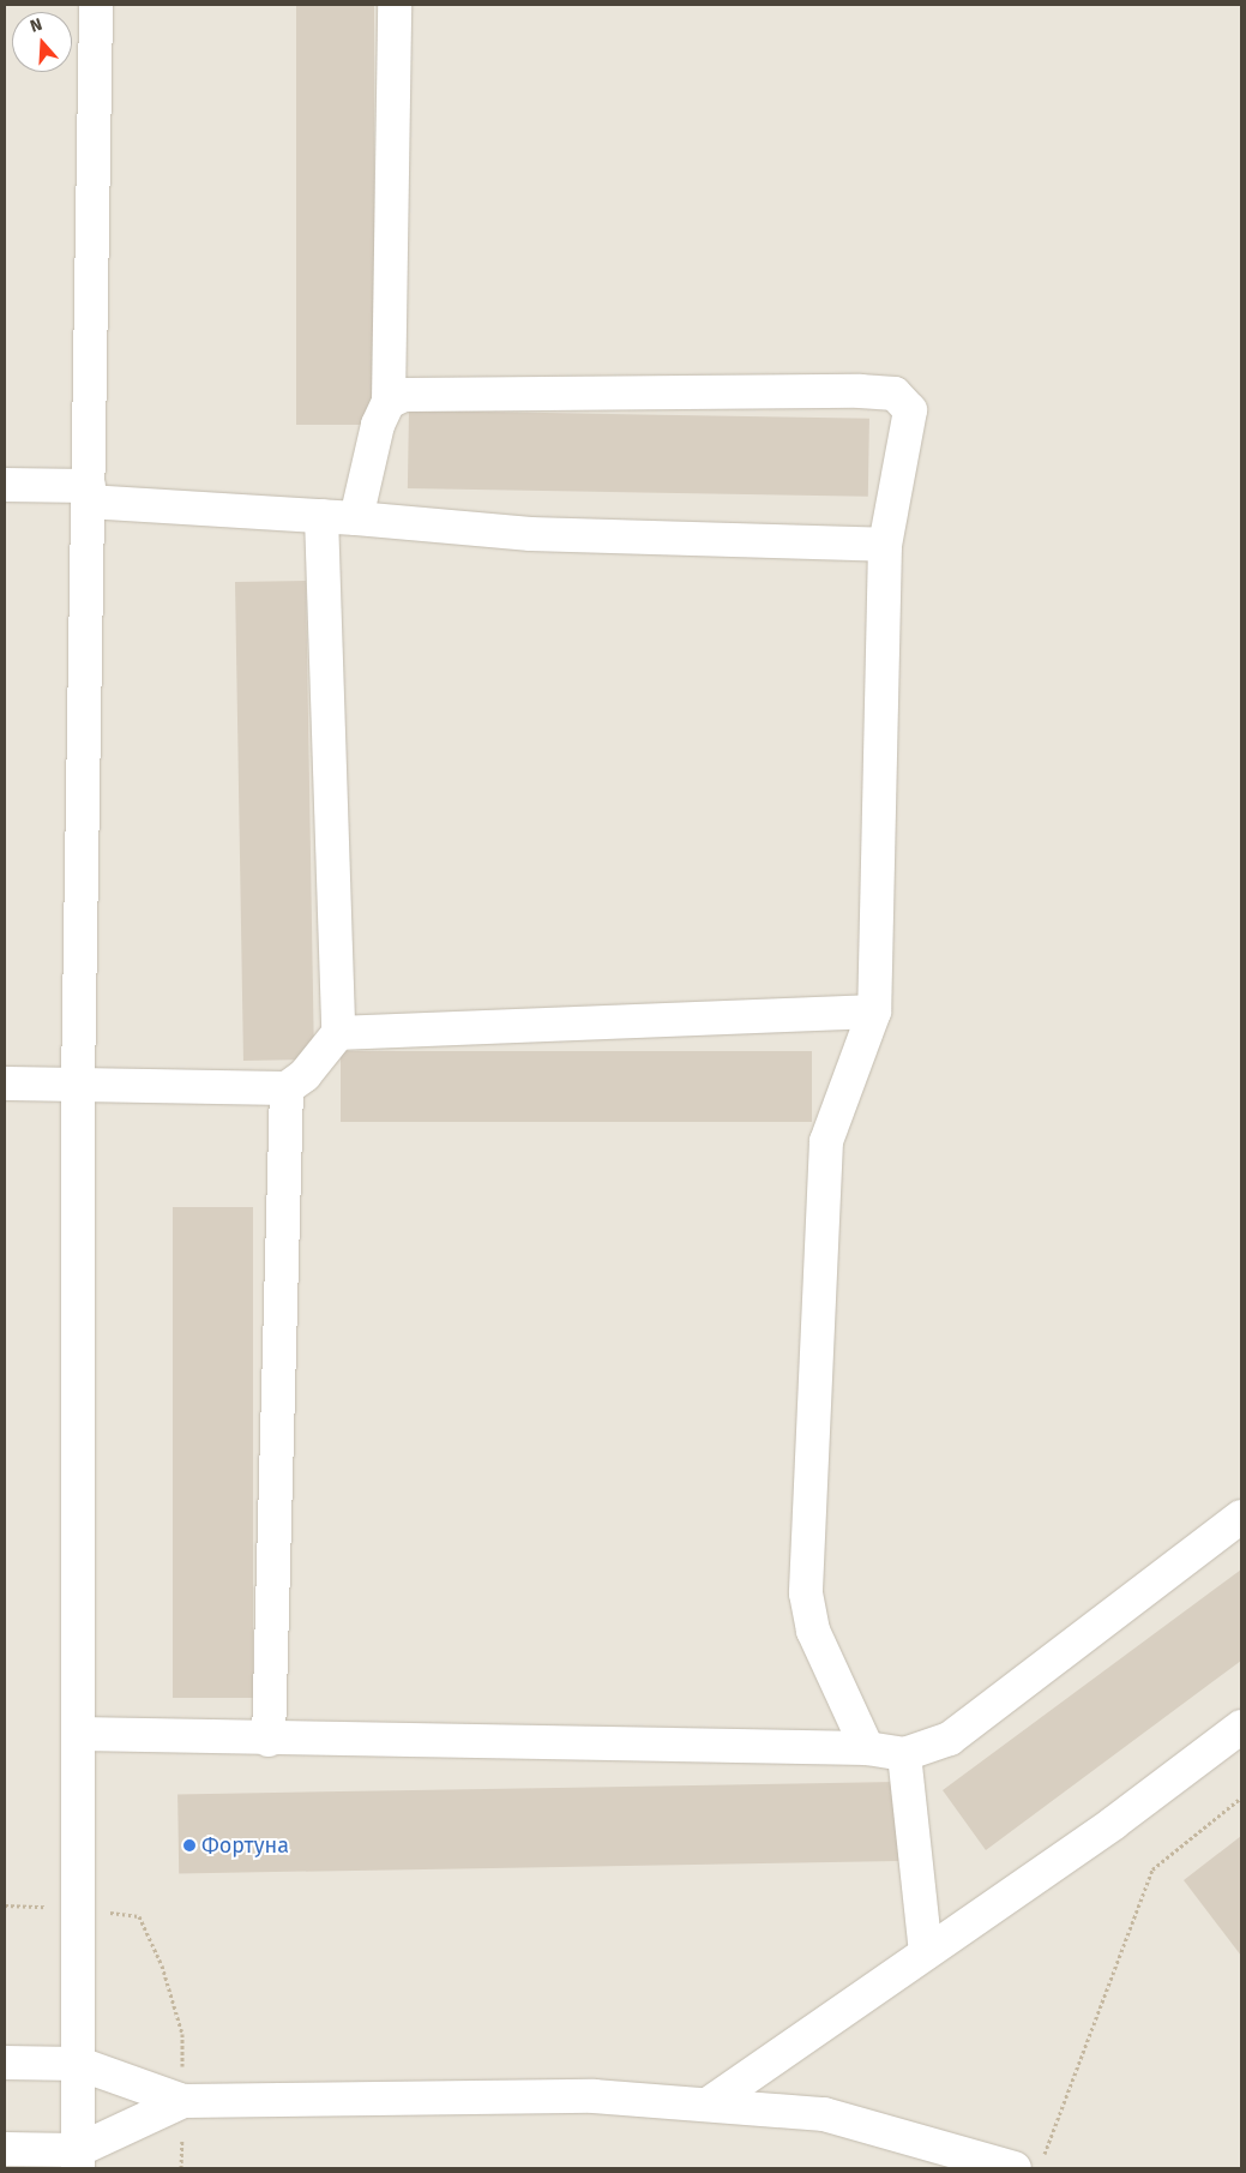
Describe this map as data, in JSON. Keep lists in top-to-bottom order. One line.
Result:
{"places":["Фортуна"],"north":"top"}
